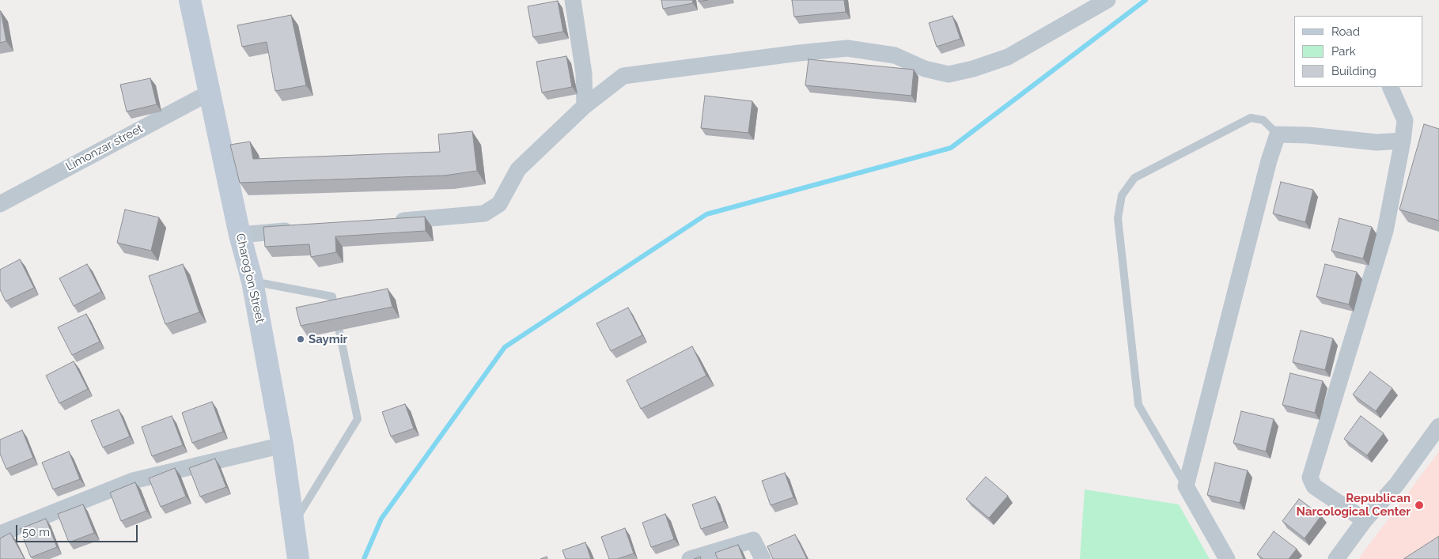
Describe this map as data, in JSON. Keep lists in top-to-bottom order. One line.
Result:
{"streets":{"main road":["Charog'on Street"],"street":["Limonzar street"]},"crossings":[["Limonzar street","Charog'on Street"]],"places":["Saymir","Republican Narcological Center"],"legend":["Road","Park","Building"],"scale_bar":"50 m"}
